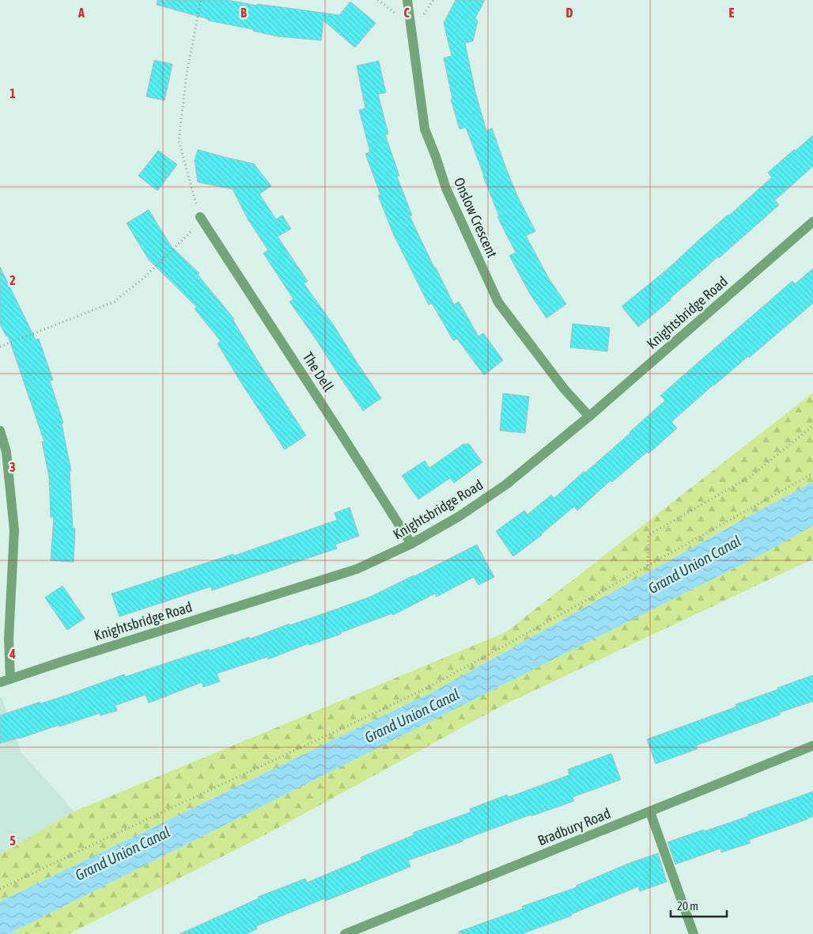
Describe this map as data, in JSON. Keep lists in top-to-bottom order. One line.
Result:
{"streets":{"street":["Onslow Crescent","Knightsbridge Road","The Dell","Bradbury Road"]},"crossings":[["Onslow Crescent","Knightsbridge Road"],["Knightsbridge Road","The Dell"]],"water":["Grand Union Canal"],"scale_bar":"20 m","grid":{"columns":["A","B","C","D","E"],"rows":["1","2","3","4","5"]}}
